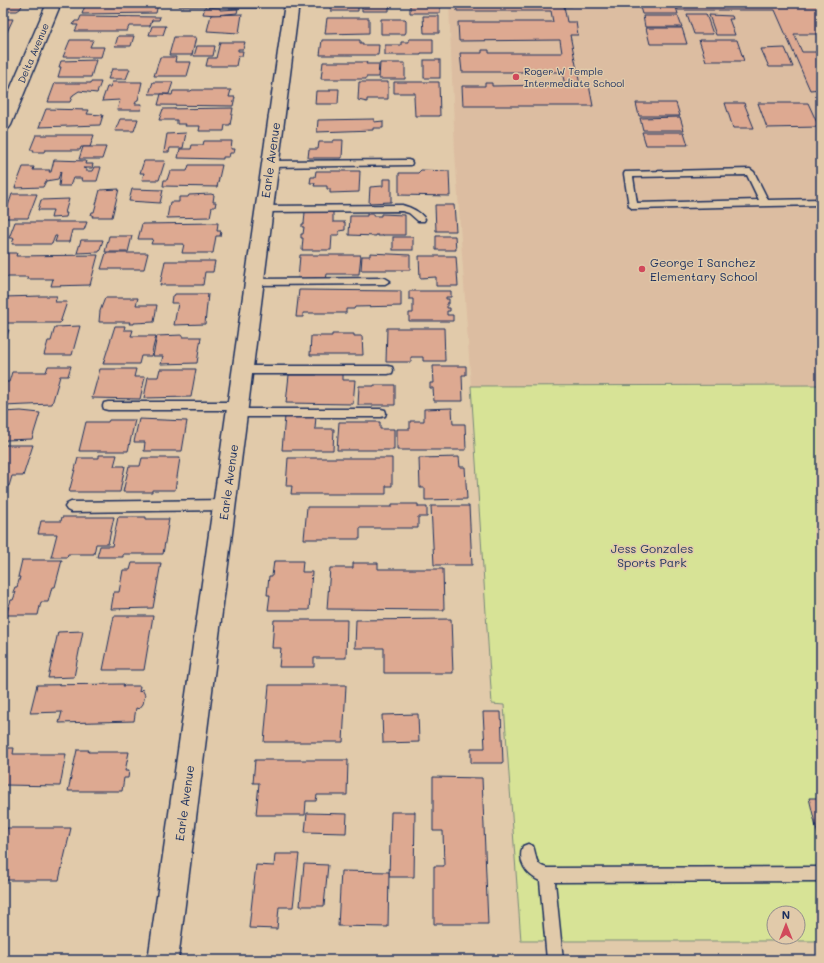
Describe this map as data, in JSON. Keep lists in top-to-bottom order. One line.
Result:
{"streets":{"street":["Delta Avenue","Earle Avenue"]},"parks":["Jess Gonzales Sports Park"],"places":["Roger W Temple Intermediate School","George I Sanchez Elementary School"],"north":"top"}
